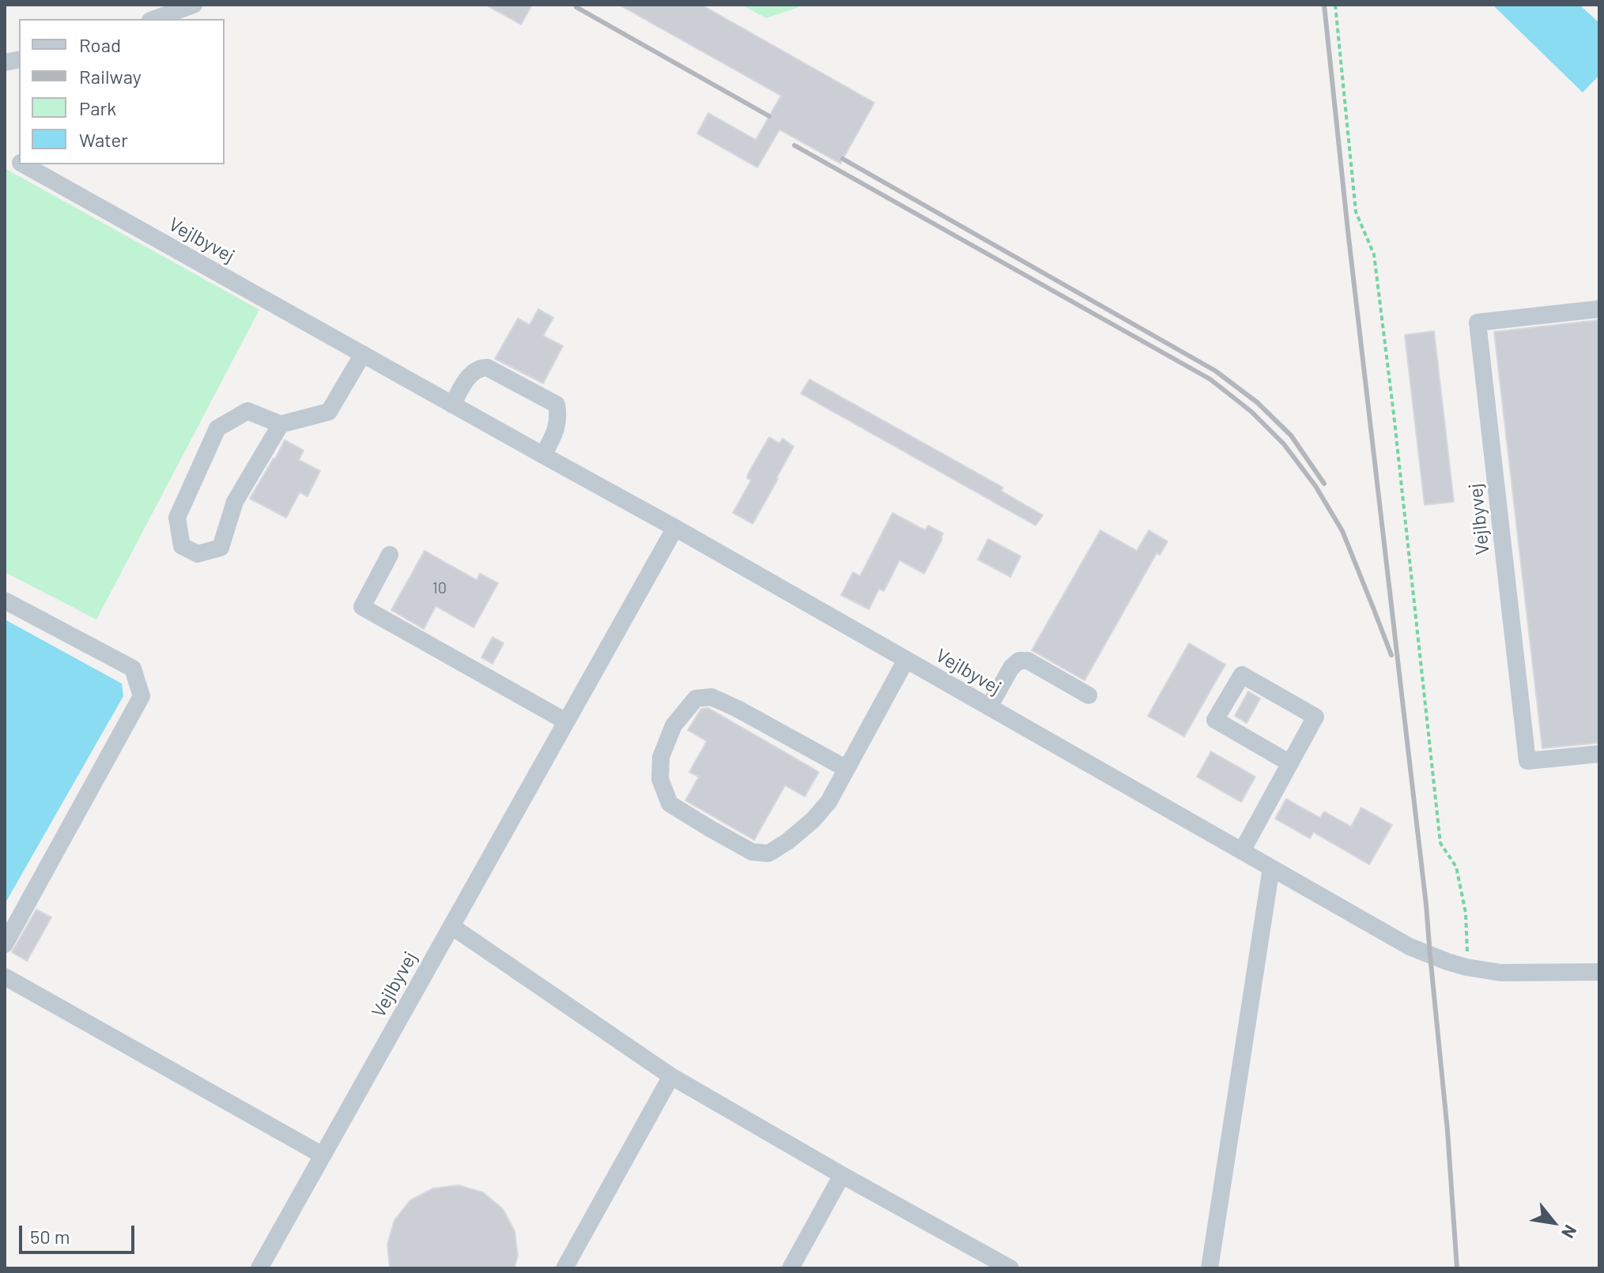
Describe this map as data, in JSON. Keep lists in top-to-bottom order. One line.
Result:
{"streets":{"street":["Vejlbyvej"]},"house_numbers":["10"],"legend":["Road","Railway","Park","Water"],"scale_bar":"50 m","north":"bottom right"}
